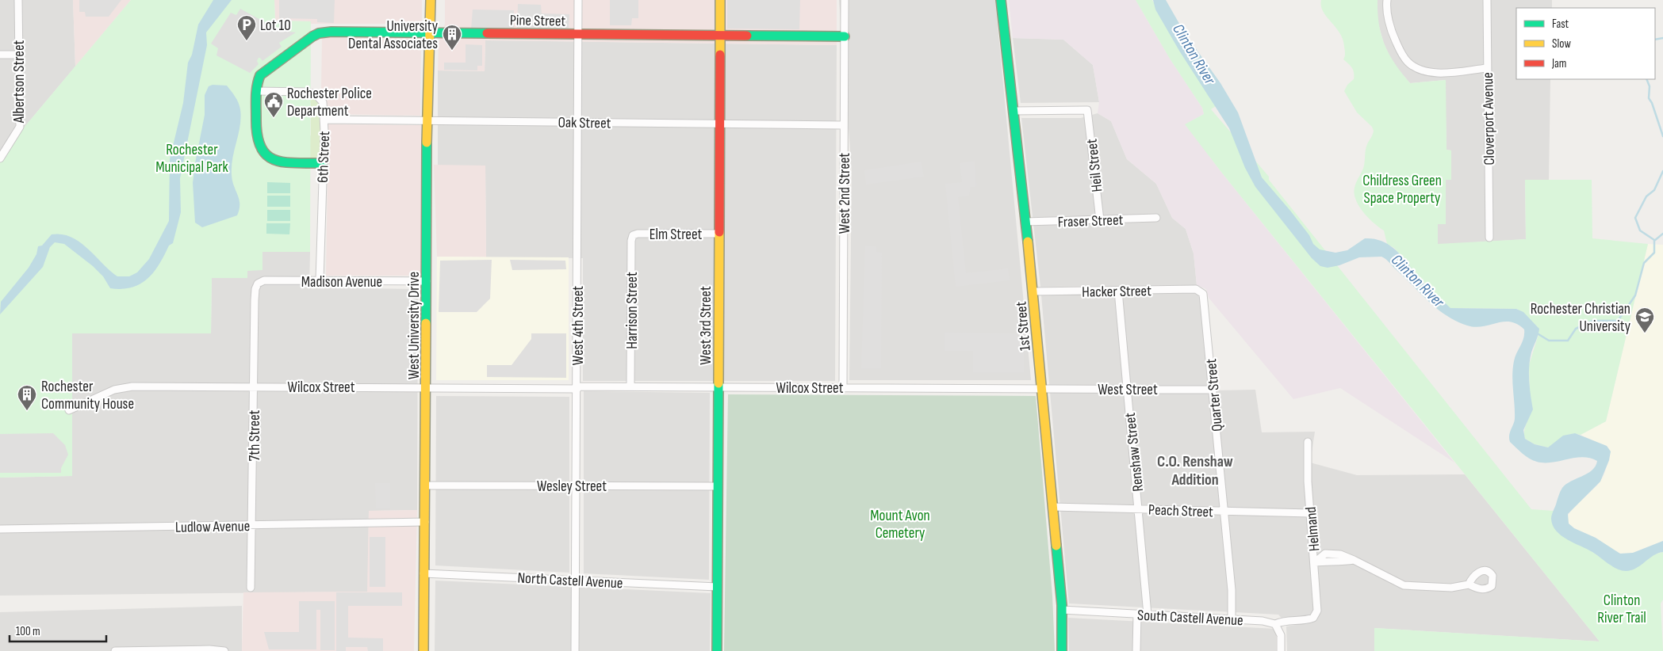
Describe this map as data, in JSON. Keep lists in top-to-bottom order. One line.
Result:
{"streets":{"street":["Pine Street","Albertson Street","Cloverport Avenue","Oak Street","6th Street","Heil Street","West 2nd Street","Fraser Street","Elm Street","Madison Avenue","Hacker Street","Harrison Street","West University Drive","West 4th Street","West 3rd Street","1st Street","Wilcox Street","West Street","Quarter Street","7th Street","Renshaw Street","Wesley Street","Peach Street","Ludlow Avenue","Helmand","North Castell Avenue","South Castell Avenue"]},"crossings":[["Pine Street","6th Street"],["Pine Street","West 2nd Street"],["Pine Street","West University Drive"],["Pine Street","West 4th Street"],["Pine Street","West 3rd Street"],["Oak Street","6th Street"],["Oak Street","West 2nd Street"],["Oak Street","West University Drive"],["Oak Street","West 4th Street"],["Oak Street","West 3rd Street"],["6th Street","Madison Avenue"],["Heil Street","Fraser Street"],["Heil Street","1st Street"],["West 2nd Street","Wilcox Street"],["Fraser Street","1st Street"],["Elm Street","Harrison Street"],["Elm Street","West 3rd Street"],["Madison Avenue","West University Drive"],["Madison Avenue","7th Street"],["Hacker Street","1st Street"],["Hacker Street","Quarter Street"],["Hacker Street","Renshaw Street"],["Harrison Street","Wilcox Street"],["West University Drive","Wilcox Street"],["West University Drive","Wesley Street"],["West University Drive","Ludlow Avenue"],["West University Drive","North Castell Avenue"],["West 4th Street","Wilcox Street"],["West 4th Street","Wesley Street"],["West 4th Street","North Castell Avenue"],["West 3rd Street","Wilcox Street"],["West 3rd Street","Wesley Street"],["West 3rd Street","North Castell Avenue"],["1st Street","Wilcox Street"],["1st Street","West Street"],["1st Street","Peach Street"],["1st Street","South Castell Avenue"],["Wilcox Street","West Street"],["Wilcox Street","7th Street"],["West Street","Quarter Street"],["West Street","Renshaw Street"],["Quarter Street","Peach Street"],["Quarter Street","South Castell Avenue"],["7th Street","Ludlow Avenue"],["Renshaw Street","Peach Street"],["Renshaw Street","South Castell Avenue"],["Peach Street","Helmand"],["Helmand","South Castell Avenue"]],"districts":["C.O. Renshaw Addition"],"water":["Clinton River"],"parks":["Rochester Municipal Park","Childress Green Space Property","Mount Avon Cemetery","Clinton River Trail"],"places":{"parking":["Lot 10"],"building":["University Dental Associates","Rochester Community House"],"public building":["Rochester Police Department"],"school or university":["Rochester Christian University"]},"legend":["Fast","Slow","Jam"],"scale_bar":"100 m"}
